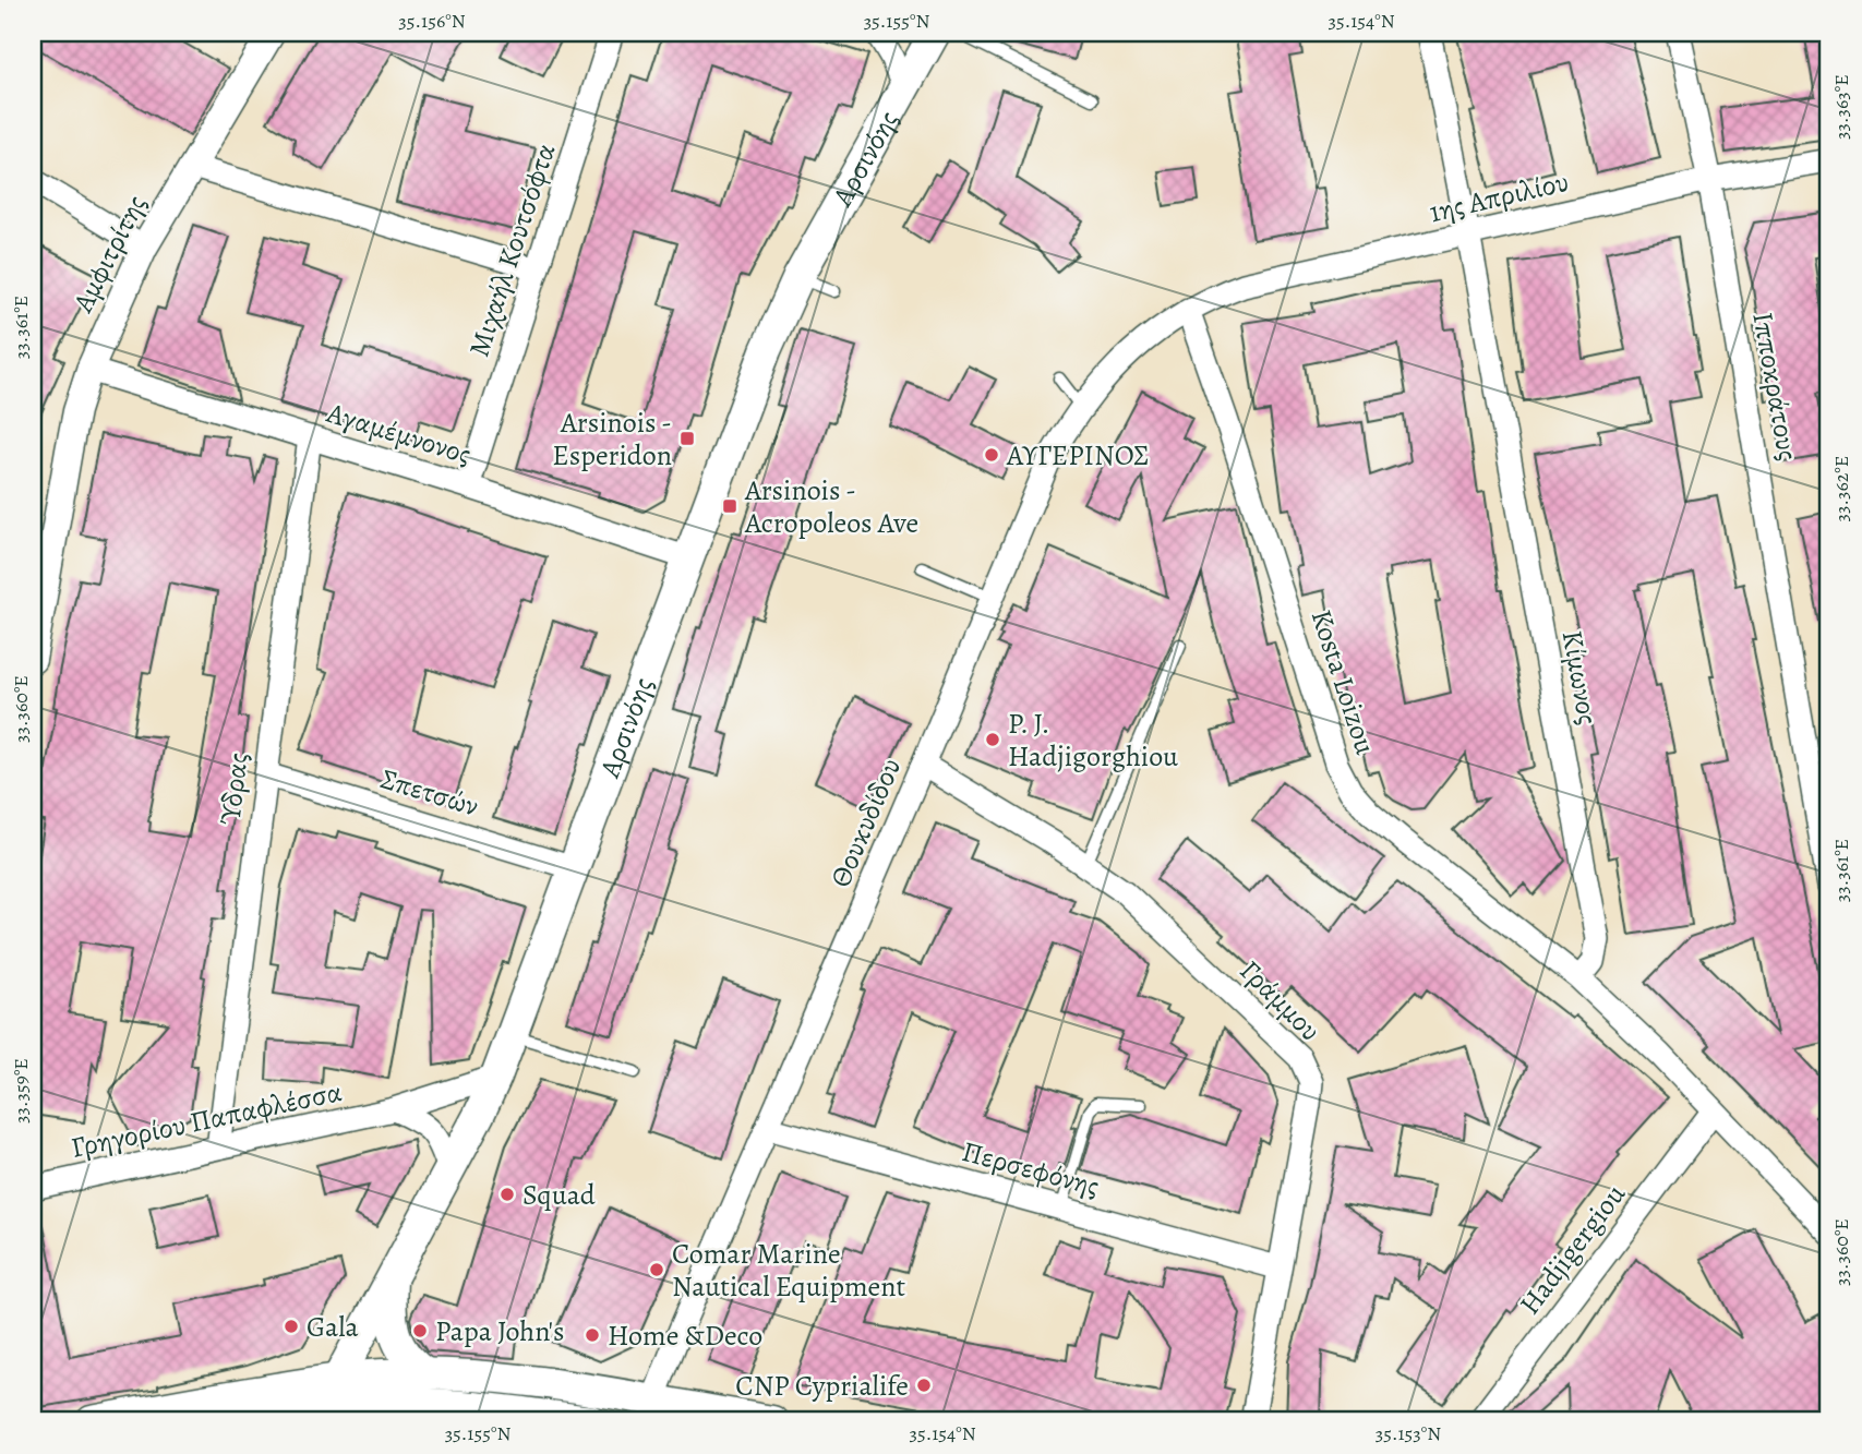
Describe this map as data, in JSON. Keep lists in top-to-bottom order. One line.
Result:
{"streets":{"main road":["Αρσινόης"],"street":["1ης Απριλίου","Μιχαήλ Κουτσόφτα","Αμφιτρίτης","Ιπποκράτους","Αγαμέμνονος","Κίμωνος","Kosta Loizou","Ύδρας","Σπετσών","Θουκυδίδου","Γράμμου","Γρηγορίου Παπαφλέσσα","Περσεφόνης","Hadjigergiou"]},"crossings":[["Αρσινόης","Αγαμέμνονος"],["Αρσινόης","Σπετσών"],["Αρσινόης","Γρηγορίου Παπαφλέσσα"],["1ης Απριλίου","Ιπποκράτους"],["1ης Απριλίου","Κίμωνος"],["1ης Απριλίου","Kosta Loizou"],["1ης Απριλίου","Θουκυδίδου"],["Μιχαήλ Κουτσόφτα","Αγαμέμνονος"],["Αμφιτρίτης","Αγαμέμνονος"],["Αγαμέμνονος","Ύδρας"],["Κίμωνος","Kosta Loizou"],["Kosta Loizou","Θουκυδίδου"],["Ύδρας","Σπετσών"],["Ύδρας","Γρηγορίου Παπαφλέσσα"],["Θουκυδίδου","Γράμμου"],["Θουκυδίδου","Περσεφόνης"],["Γράμμου","Περσεφόνης"]],"places":{"transit":["Arsinois - Esperidon","Arsinois - Acropoleos Ave"],"other":["ΑΥΓΕΡΙΝΟΣ","P. J. Hadjigorghiou","Squad","Comar Marine Nautical Equipment","Gala","Papa John's","Home &Deco","CNP Cyprialife"]},"coordinates":["35.156°N","35.155°N","35.154°N","33.363°E","33.361°E","33.362°E","33.360°E","33.359°E","35.153°N"]}
